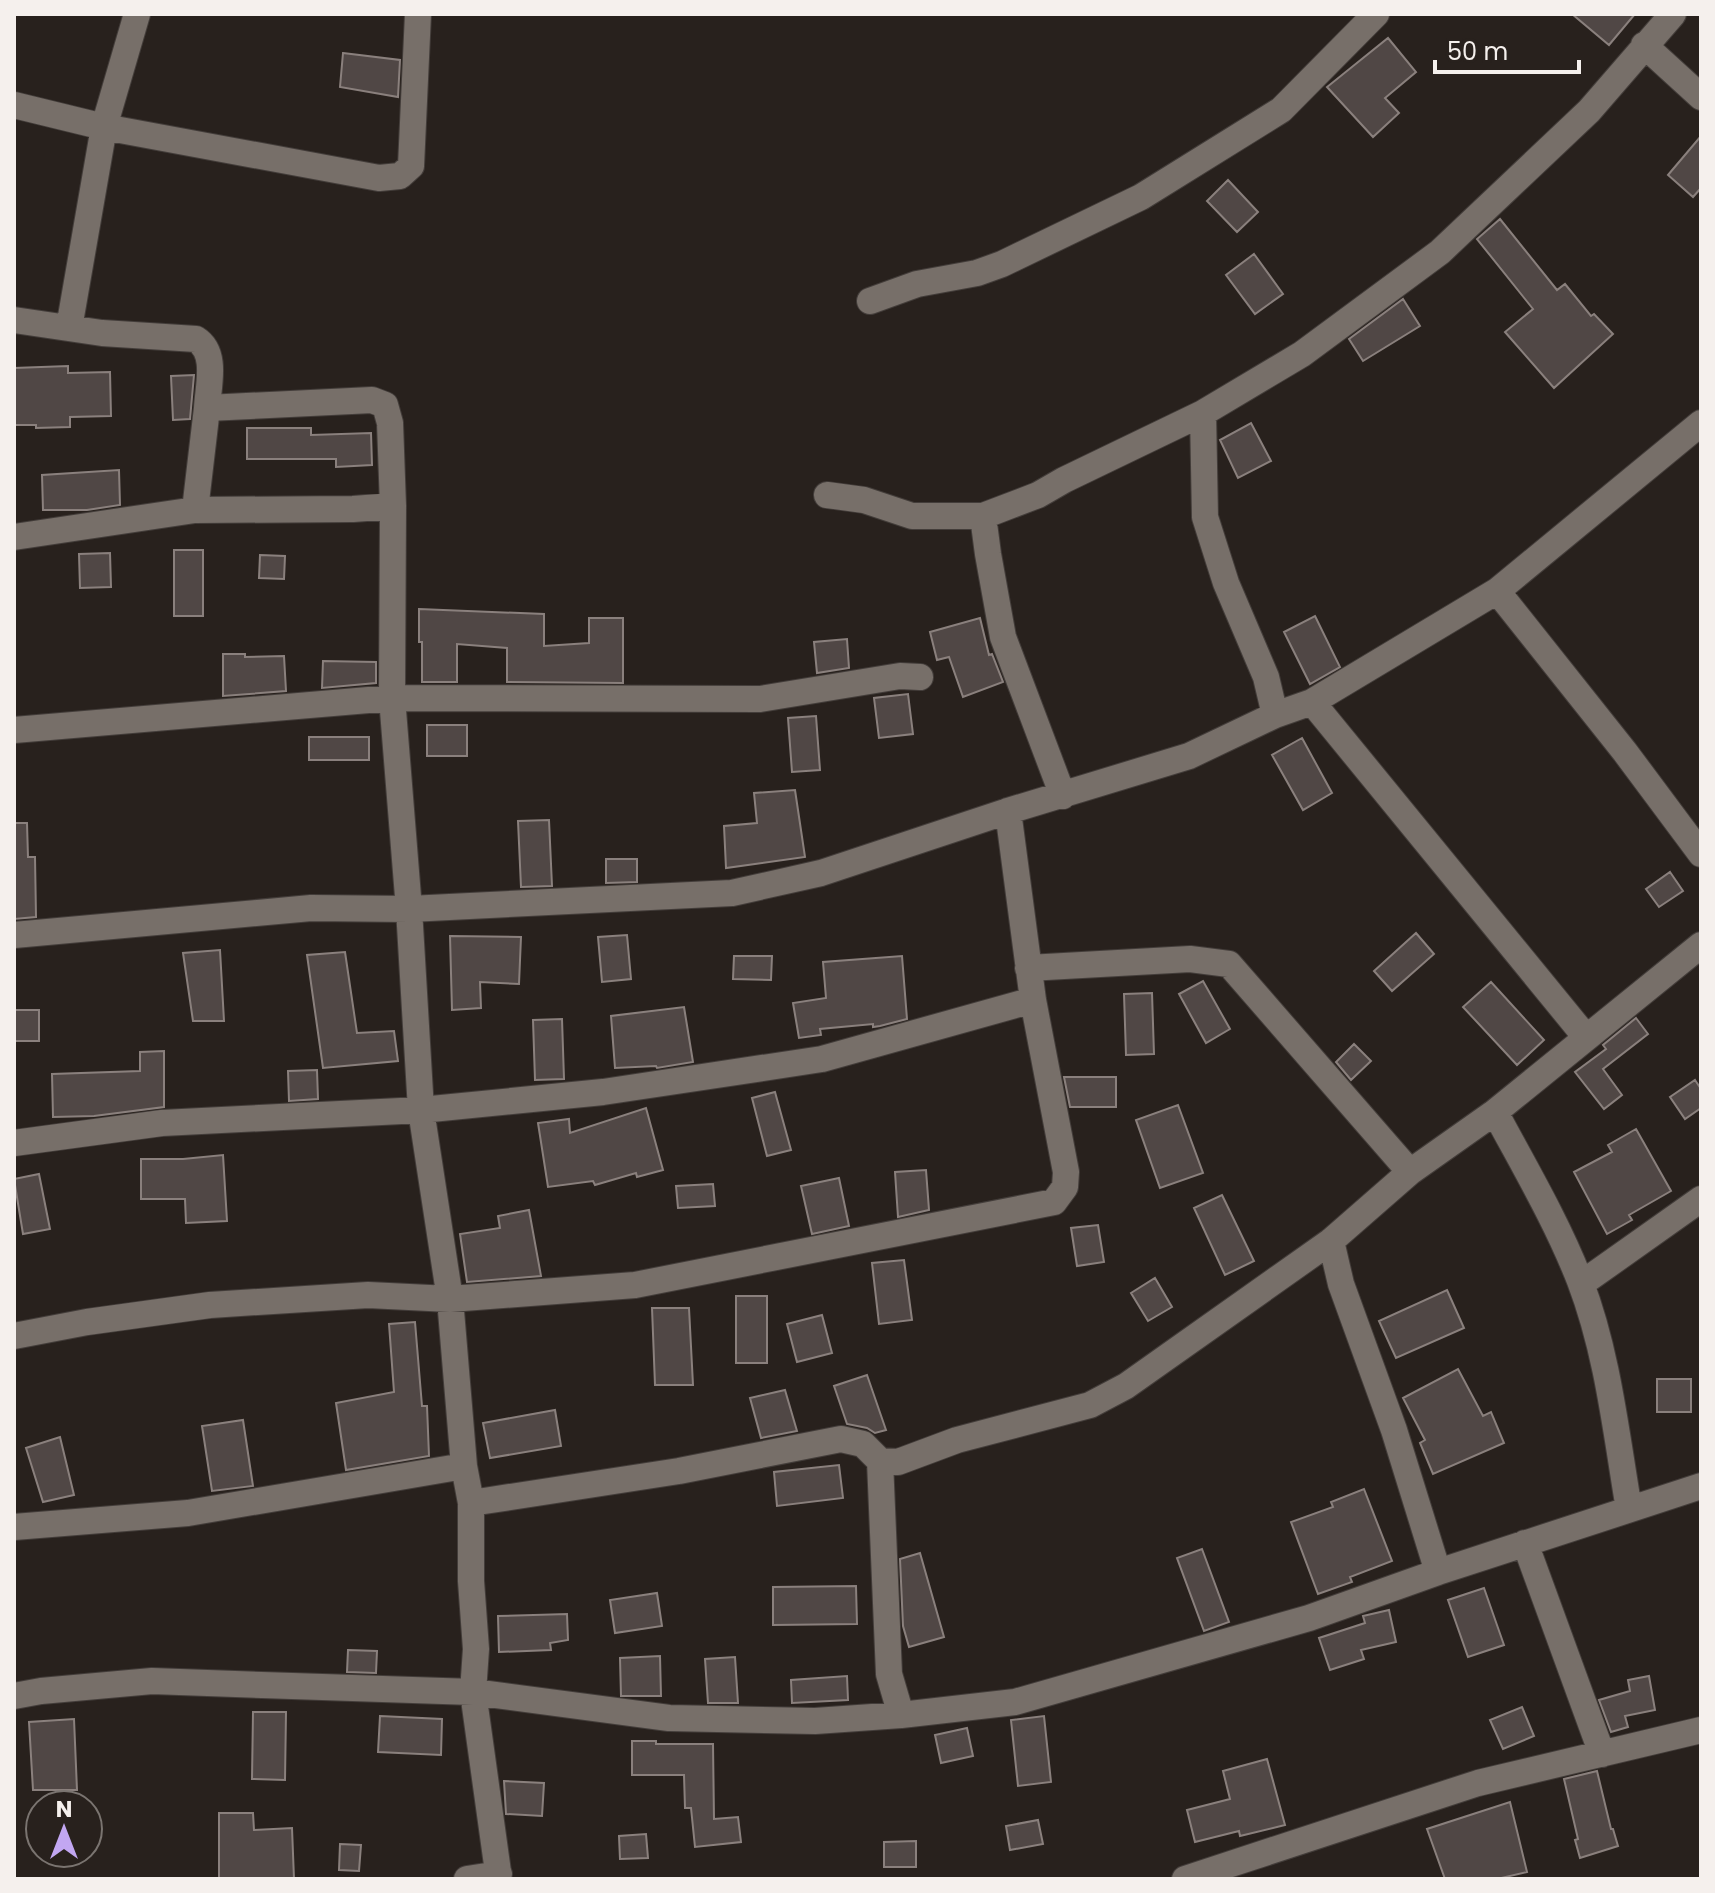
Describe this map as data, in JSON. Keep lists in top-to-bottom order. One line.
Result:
{"scale_bar":"50 m","north":"top"}
